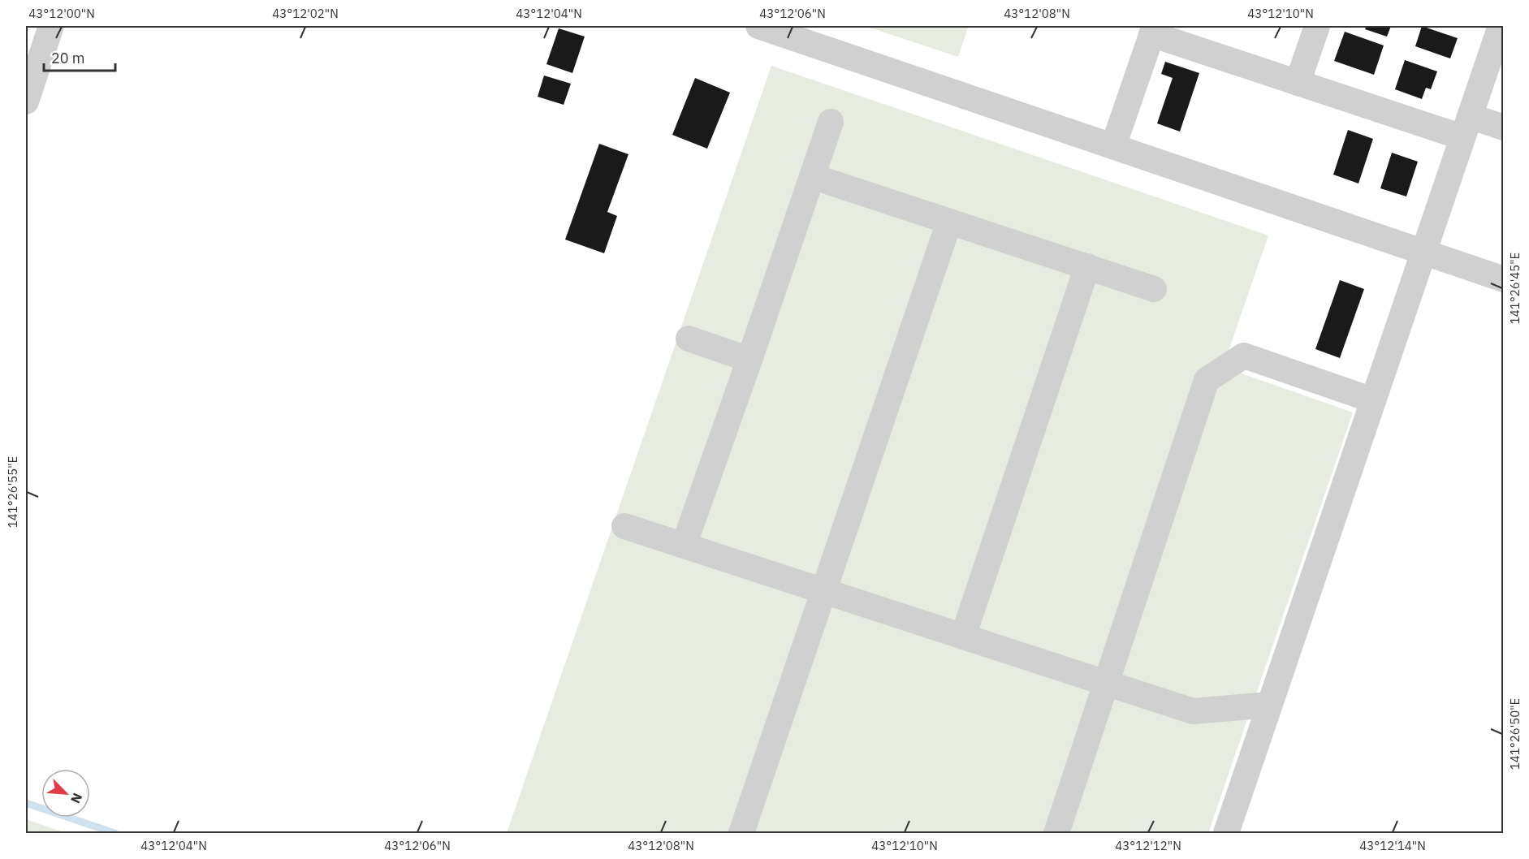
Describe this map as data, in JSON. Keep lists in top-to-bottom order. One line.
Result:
{"scale_bar":"20 m","north":"bottom right","coordinates":["43°12'00\"N","43°12'02\"N","43°12'04\"N","43°12'06\"N","43°12'08\"N","43°12'10\"N","141°26'45\"E","141°26'55\"E","141°26'50\"E","43°12'12\"N","43°12'14\"N"]}
